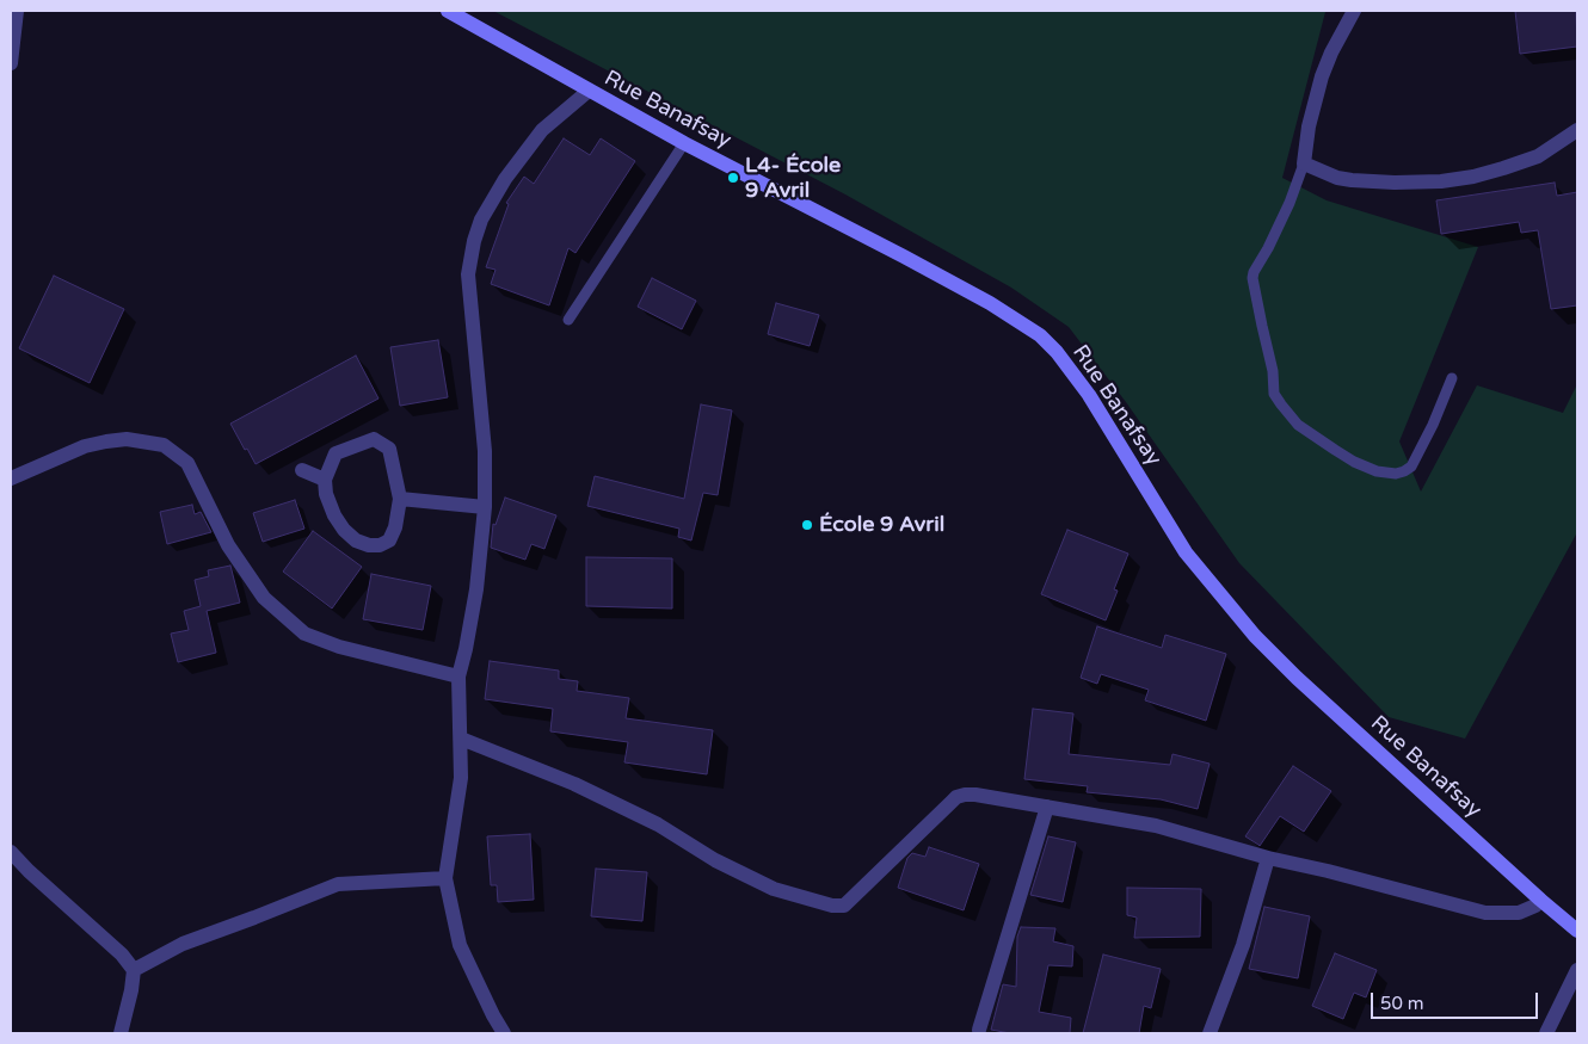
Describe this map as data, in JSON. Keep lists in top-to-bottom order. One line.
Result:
{"streets":{"main road":["Rue Banafsay"]},"places":["L4- École 9 Avril","École 9 Avril"],"scale_bar":"50 m"}
